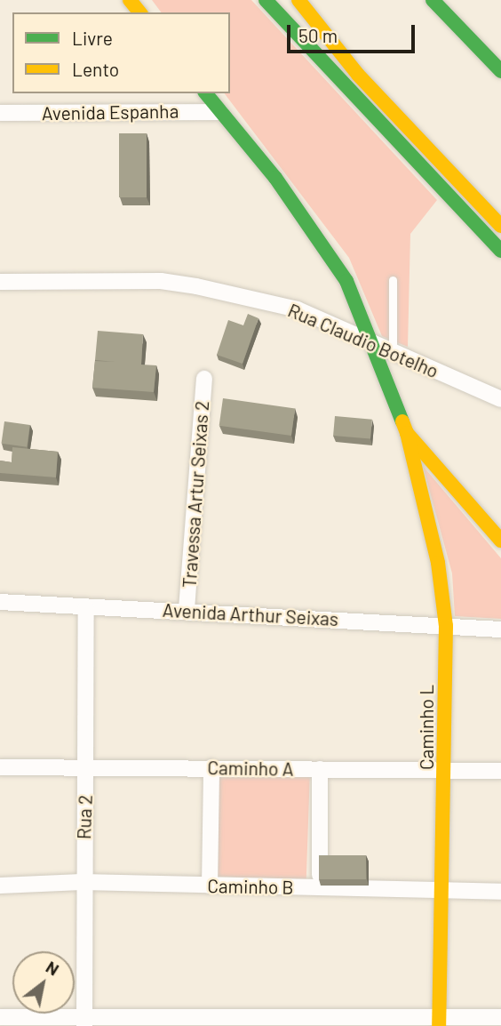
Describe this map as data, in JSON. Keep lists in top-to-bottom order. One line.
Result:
{"streets":{"street":["Avenida Espanha","Rua Claudio Botelho","Travessa Artur Seixas 2","Avenida Arthur Seixas","Caminho L","Caminho A","Rua 2","Caminho B"]},"crossings":[["Avenida Espanha","Caminho L"],["Rua Claudio Botelho","Caminho L"],["Travessa Artur Seixas 2","Avenida Arthur Seixas"],["Avenida Arthur Seixas","Caminho L"],["Avenida Arthur Seixas","Rua 2"],["Caminho L","Caminho A"],["Caminho L","Caminho B"],["Caminho A","Rua 2"],["Rua 2","Caminho B"]],"legend":["Livre","Lento"],"scale_bar":"50 m","north":"top right"}
